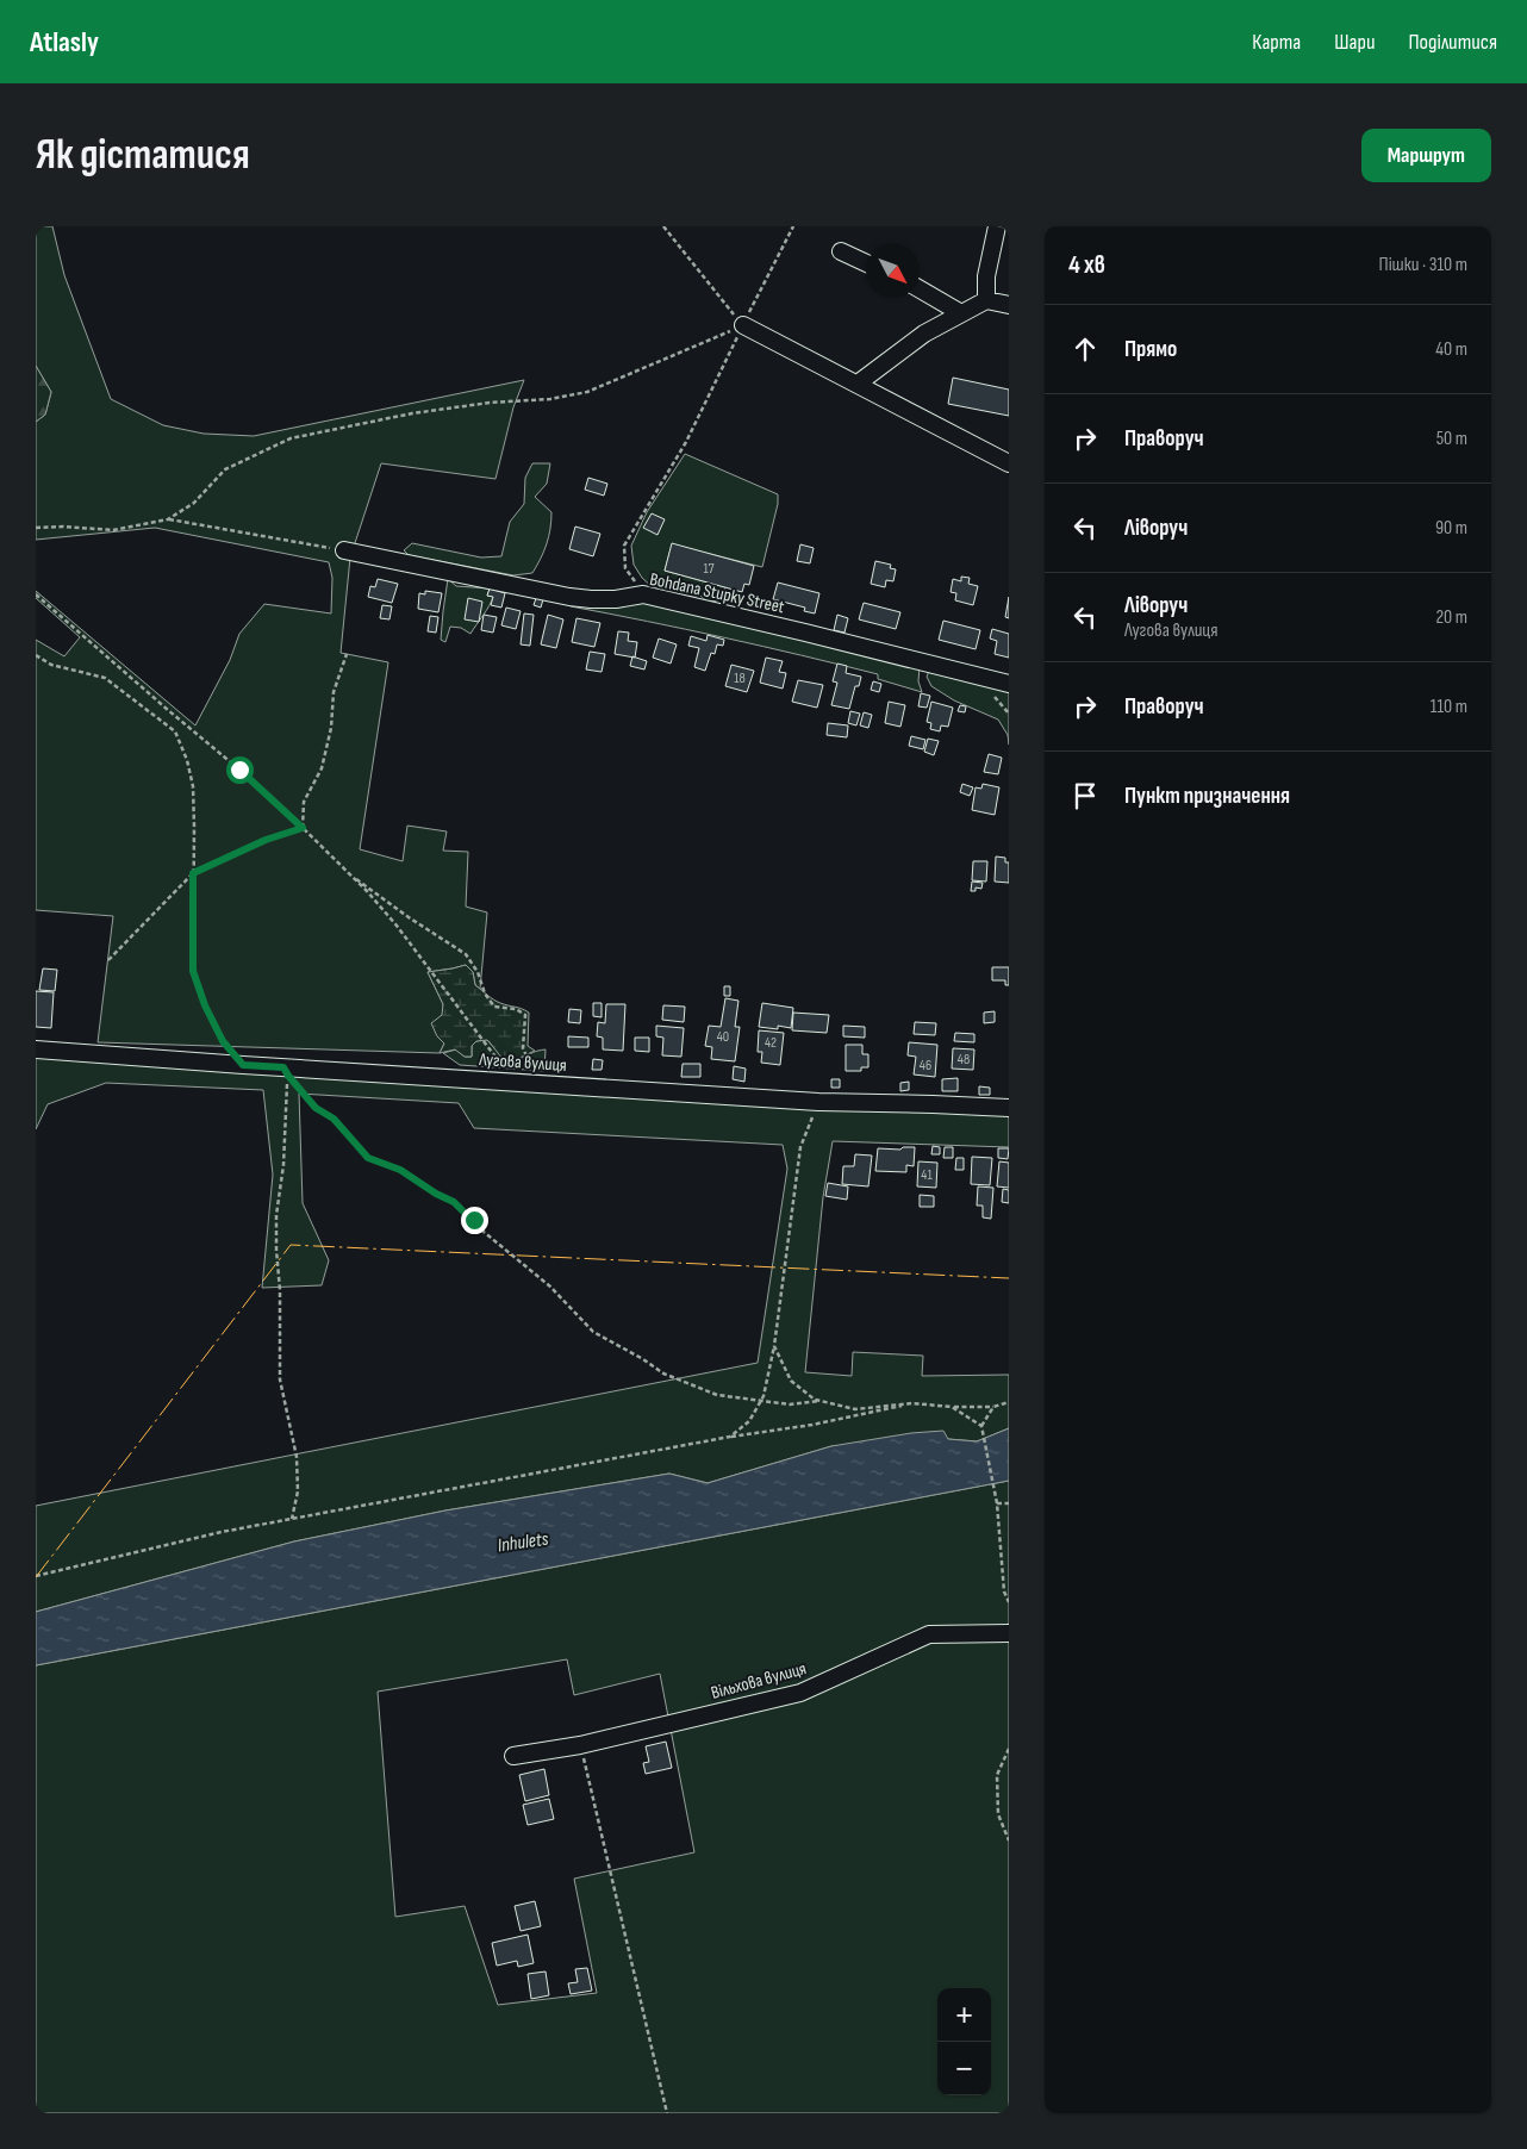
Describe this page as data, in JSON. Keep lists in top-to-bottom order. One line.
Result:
{"streets":{"street":["Bohdana Stupky Street","Лугова вулиця","Вільхова вулиця"]},"water":["Inhulets"],"house_numbers":["17","18","40","42","48","46","41"],"north":"bottom right","page":{"header":"Atlasly","nav":["Карта","Шари","Поділитися"],"buttons":"Маршрут","title":"Як дістатися","heading":["4 хв","Пішки · 310 m"],"list":[["Прямо","40 m"],["Праворуч","50 m"],["Ліворуч","90 m"],["Ліворуч","Лугова вулиця","20 m"],["Праворуч","110 m"],"Пункт призначення"],"map_buttons":["+","−"]}}
